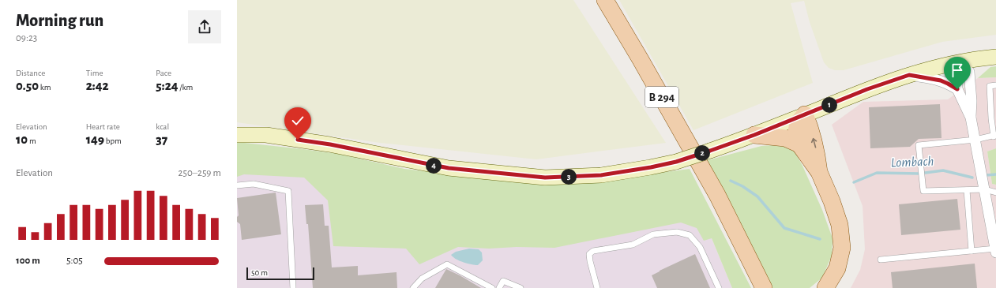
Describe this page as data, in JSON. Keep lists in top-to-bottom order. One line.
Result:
{"streets":{"main road":["B 294"]},"water":["Lombach"],"scale_bar":"50 m","page":{"heading":["Morning run","09:23"],"stats":[["Distance","0.50 km"],["Time","2:42"],["Pace","5:24 /km"],["Elevation","10 m"],["Heart rate","149 bpm"],["kcal","37"]],"pins":["1","2","4","3"],"chart":["Elevation","250–259 m"],"list":[{"name":"100 m","note":"5:05"}],"scale":"50 m"}}
